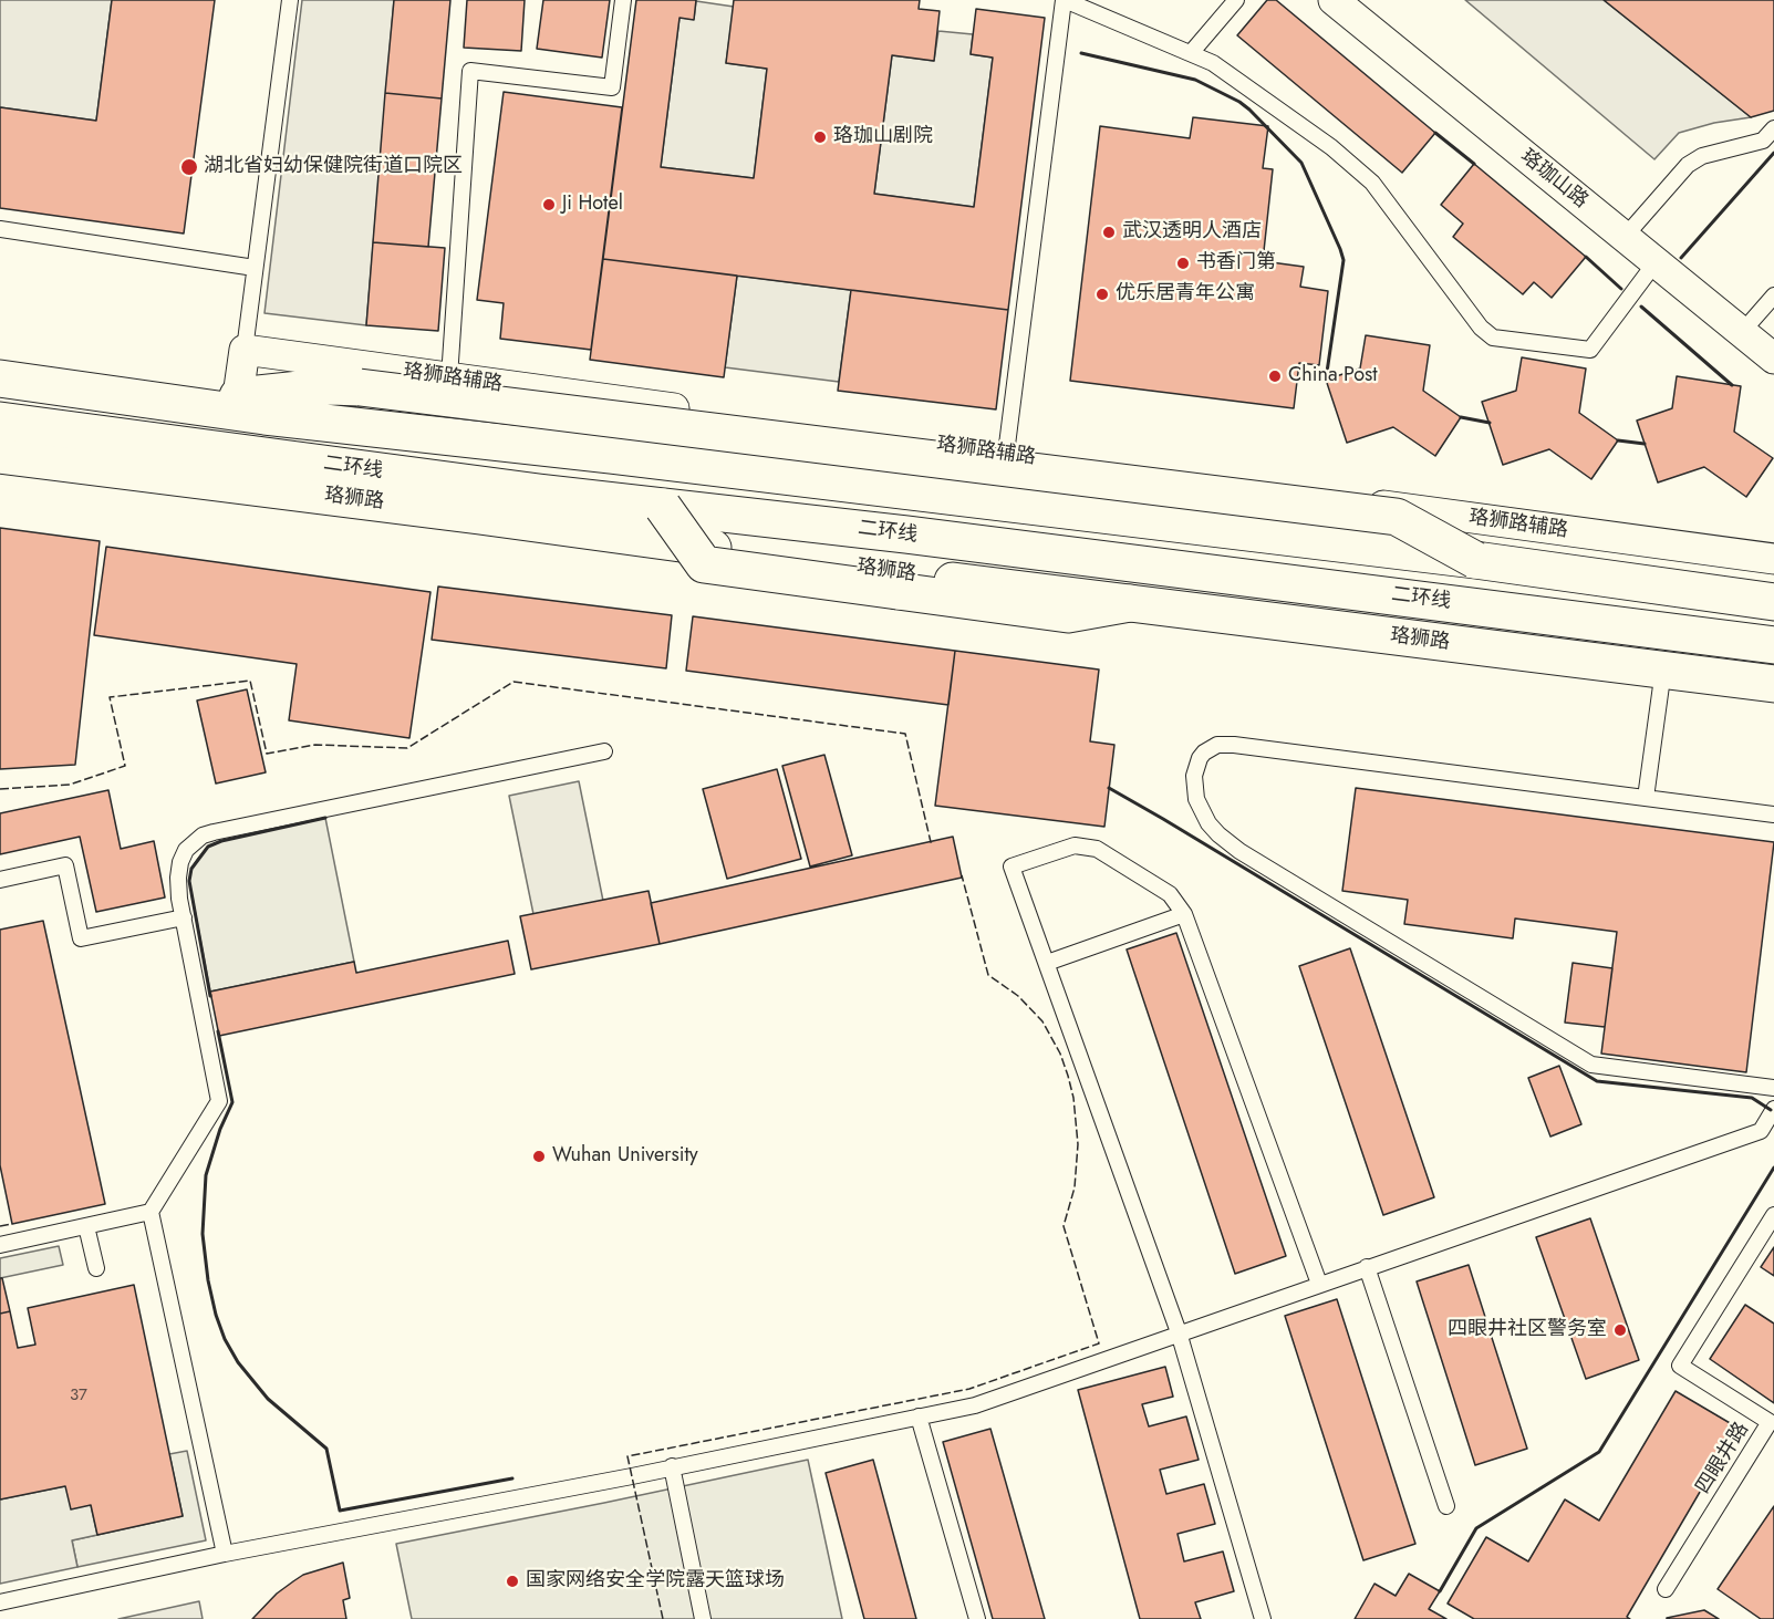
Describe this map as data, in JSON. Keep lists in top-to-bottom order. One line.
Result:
{"streets":{"main road":["二环线","珞狮路"],"street":["珞珈山路","珞狮路辅路"],"lane":["四眼井路"]},"places":["珞珈山剧院","湖北省妇幼保健院街道口院区","Ji Hotel","武汉透明人酒店","书香门第","优乐居青年公寓","China Post","Wuhan University","四眼井社区警务室","国家网络安全学院露天篮球场"],"house_numbers":["37"]}
